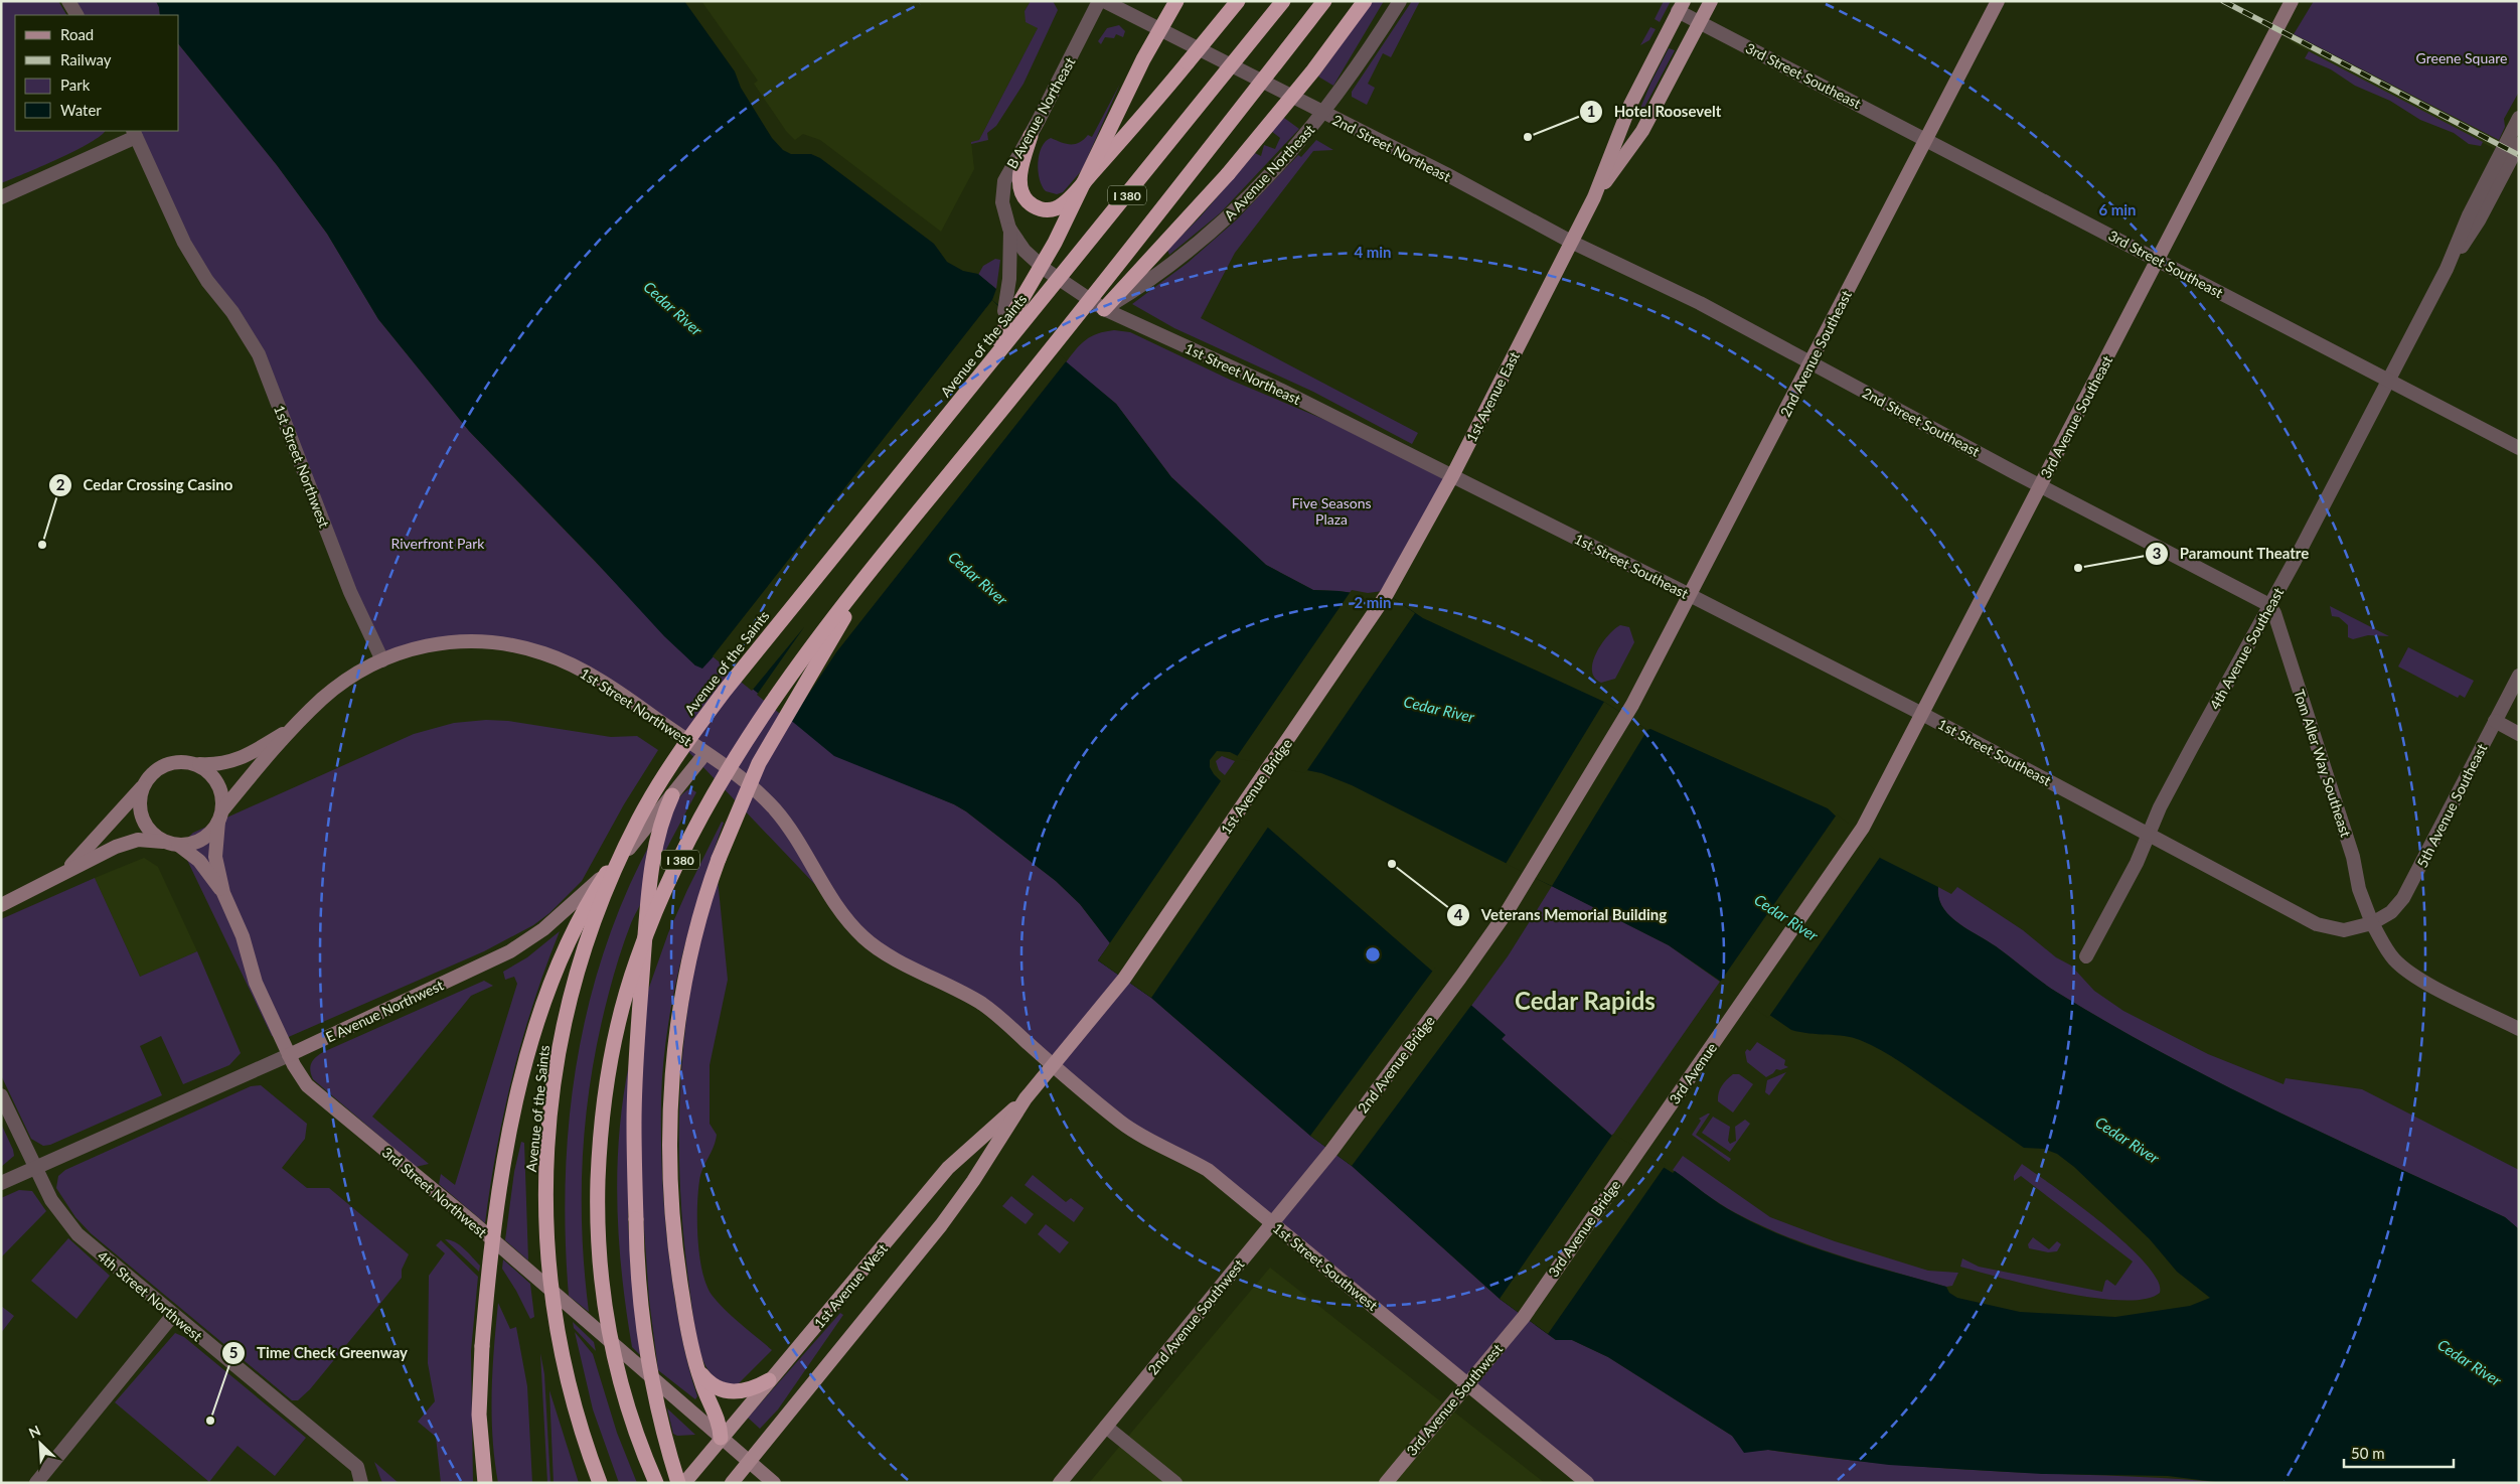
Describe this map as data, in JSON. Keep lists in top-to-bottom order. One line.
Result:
{"streets":{"highway":["I 380","Avenue of the Saints"],"main road":["2nd Avenue Southeast","1st Avenue East","3rd Avenue Southeast","1st Street Northwest","1st Avenue Bridge","E Avenue Northwest","2nd Avenue Bridge","3rd Avenue","3rd Street Northwest","3rd Avenue Bridge","1st Street Southwest","1st Avenue West","2nd Avenue Southwest","3rd Avenue Southwest"],"street":["3rd Street Southeast","B Avenue Northeast","2nd Street Northeast","A Avenue Northeast","1st Street Northeast","2nd Street Southeast","1st Street Southeast","4th Avenue Southeast","Tom Aller Way Southeast","5th Avenue Southeast","4th Street Northwest"]},"crossings":[["3rd Street Southeast","2nd Avenue Southeast"],["3rd Street Southeast","1st Avenue East"],["3rd Street Southeast","3rd Avenue Southeast"],["3rd Street Southeast","4th Avenue Southeast"],["B Avenue Northeast","1st Street Northeast"],["2nd Street Northeast","A Avenue Northeast"],["2nd Street Northeast","1st Avenue East"],["2nd Street Northeast","2nd Street Southeast"],["A Avenue Northeast","1st Street Northeast"],["2nd Avenue Southeast","2nd Street Southeast"],["2nd Avenue Southeast","1st Street Southeast"],["2nd Avenue Southeast","2nd Avenue Bridge"],["1st Street Northeast","1st Avenue East"],["1st Street Northeast","1st Street Southeast"],["1st Avenue East","2nd Street Southeast"],["1st Avenue East","1st Street Southeast"],["1st Avenue East","1st Avenue Bridge"],["3rd Avenue Southeast","2nd Street Southeast"],["3rd Avenue Southeast","1st Street Southeast"],["3rd Avenue Southeast","3rd Avenue"],["2nd Street Southeast","4th Avenue Southeast"],["2nd Street Southeast","Tom Aller Way Southeast"],["1st Street Northwest","E Avenue Northwest"],["1st Street Northwest","1st Street Southwest"],["1st Street Northwest","1st Avenue West"],["1st Street Southeast","4th Avenue Southeast"],["1st Street Southeast","Tom Aller Way Southeast"],["1st Street Southeast","5th Avenue Southeast"],["4th Avenue Southeast","Tom Aller Way Southeast"],["Tom Aller Way Southeast","5th Avenue Southeast"],["1st Avenue Bridge","1st Avenue West"],["E Avenue Northwest","3rd Street Northwest"],["E Avenue Northwest","4th Street Northwest"],["2nd Avenue Bridge","2nd Avenue Southwest"],["3rd Avenue","3rd Avenue Bridge"],["3rd Street Northwest","1st Avenue West"],["3rd Avenue Bridge","3rd Avenue Southwest"],["1st Street Southwest","1st Avenue West"],["1st Street Southwest","2nd Avenue Southwest"],["1st Street Southwest","3rd Avenue Southwest"]],"districts":["Cedar Rapids"],"water":["Cedar River"],"parks":["Greene Square","Five Seasons Plaza","Riverfront Park"],"places":["Hotel Roosevelt","Cedar Crossing Casino","Paramount Theatre","Veterans Memorial Building","Time Check Greenway"],"legend":["Road","Railway","Park","Water"],"scale_bar":"50 m","north":"top left","rings":["6 min","4 min","2 min"]}
